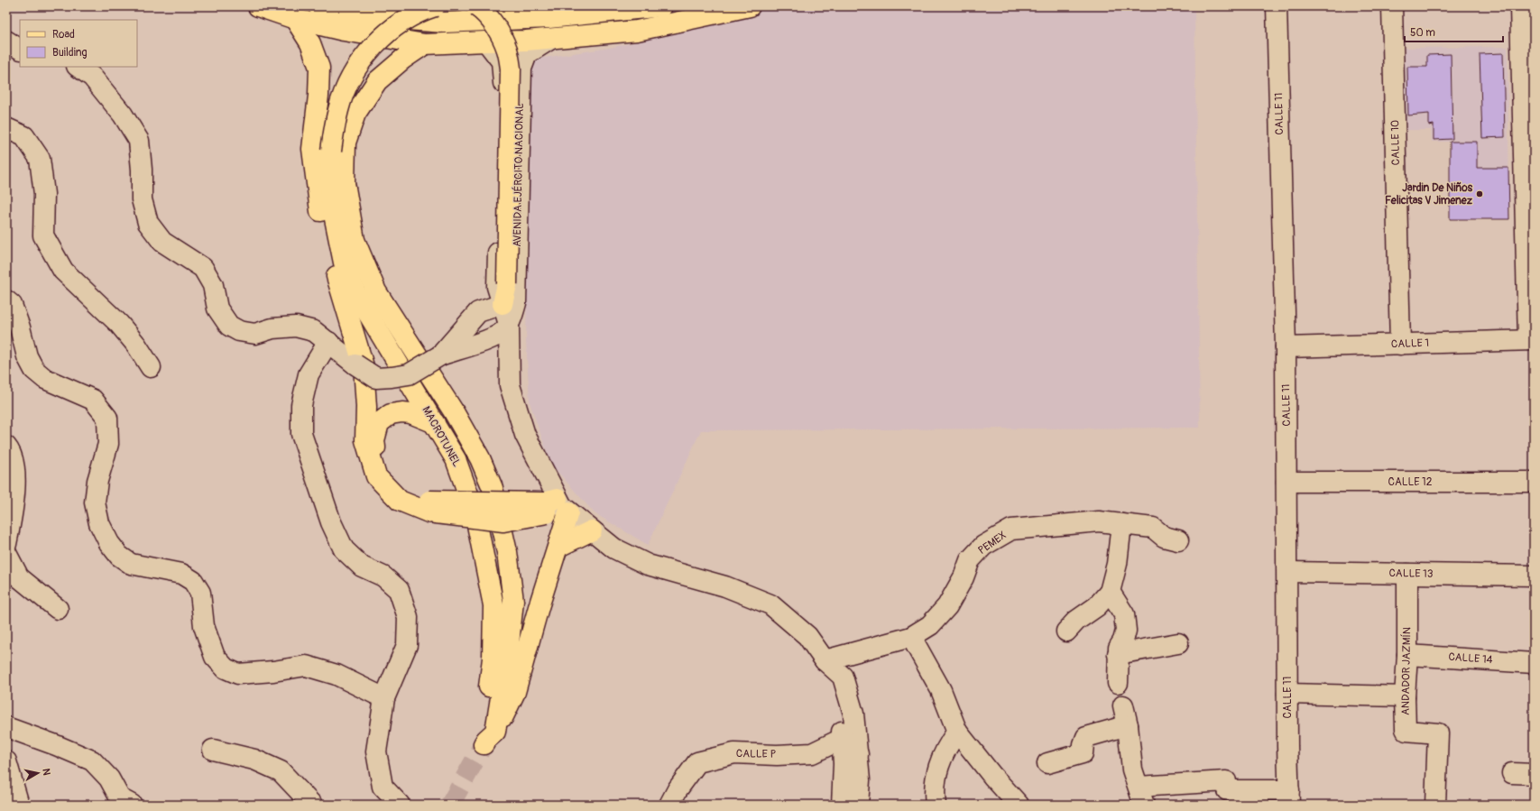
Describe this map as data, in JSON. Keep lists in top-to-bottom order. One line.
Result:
{"streets":{"main road":["MACROTUNEL"],"street":["CALLE 11","CALLE 10","AVENIDA EJÉRCITO NACIONAL","CALLE 1","CALLE 12","PEMEX","CALLE 13","CALLE 14","ANDADOR JAZMÍN","CALLE P"]},"crossings":[["CALLE 11","CALLE 1"],["CALLE 11","CALLE 12"],["CALLE 11","CALLE 13"],["CALLE 10","CALLE 1"],["AVENIDA EJÉRCITO NACIONAL","PEMEX"],["CALLE 13","ANDADOR JAZMÍN"],["CALLE 14","ANDADOR JAZMÍN"]],"places":["Jardin De Niños Felicitas V Jimenez"],"legend":["Road","Building"],"scale_bar":"50 m","north":"right"}
